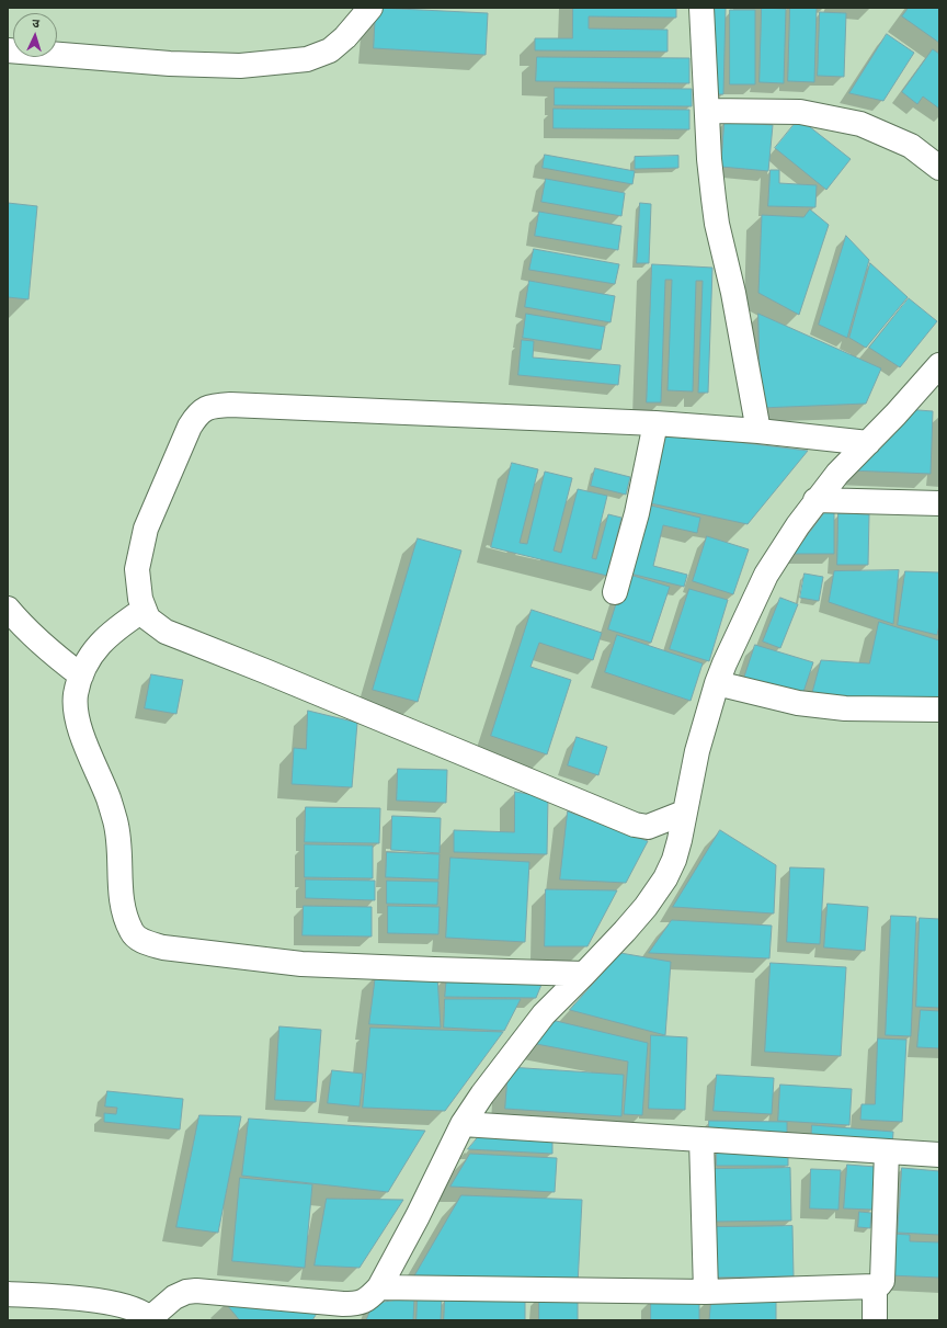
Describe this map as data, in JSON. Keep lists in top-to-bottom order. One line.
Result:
{"north":"top"}
